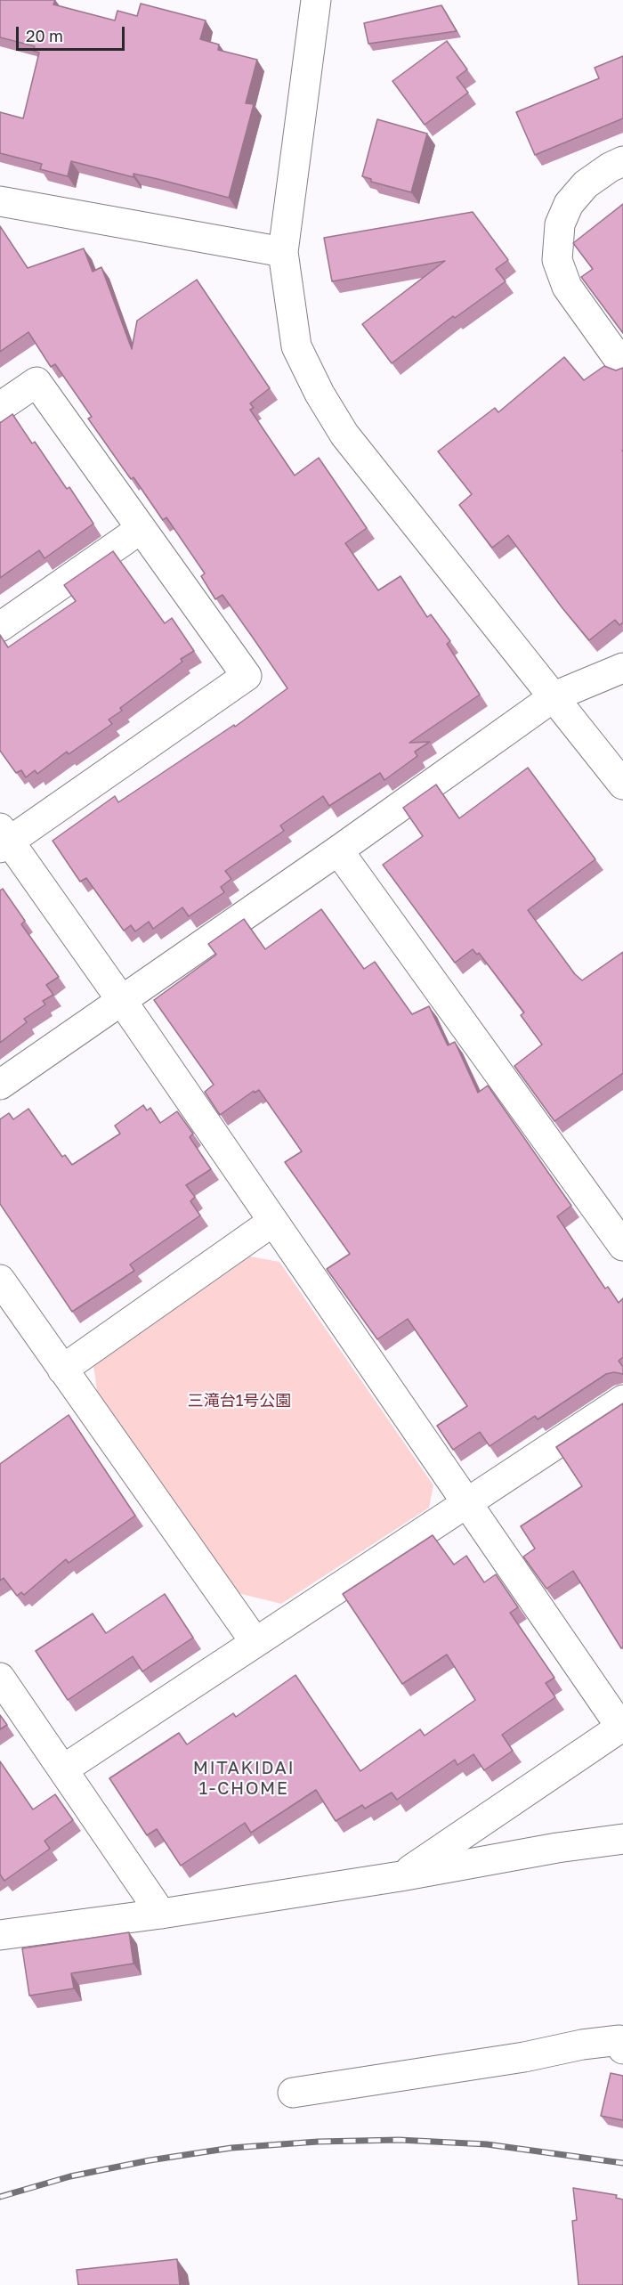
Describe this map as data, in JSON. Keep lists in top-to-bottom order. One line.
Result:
{"districts":["MITAKIDAI 1-CHOME"],"parks":["三滝台1号公園"],"scale_bar":"20 m"}
